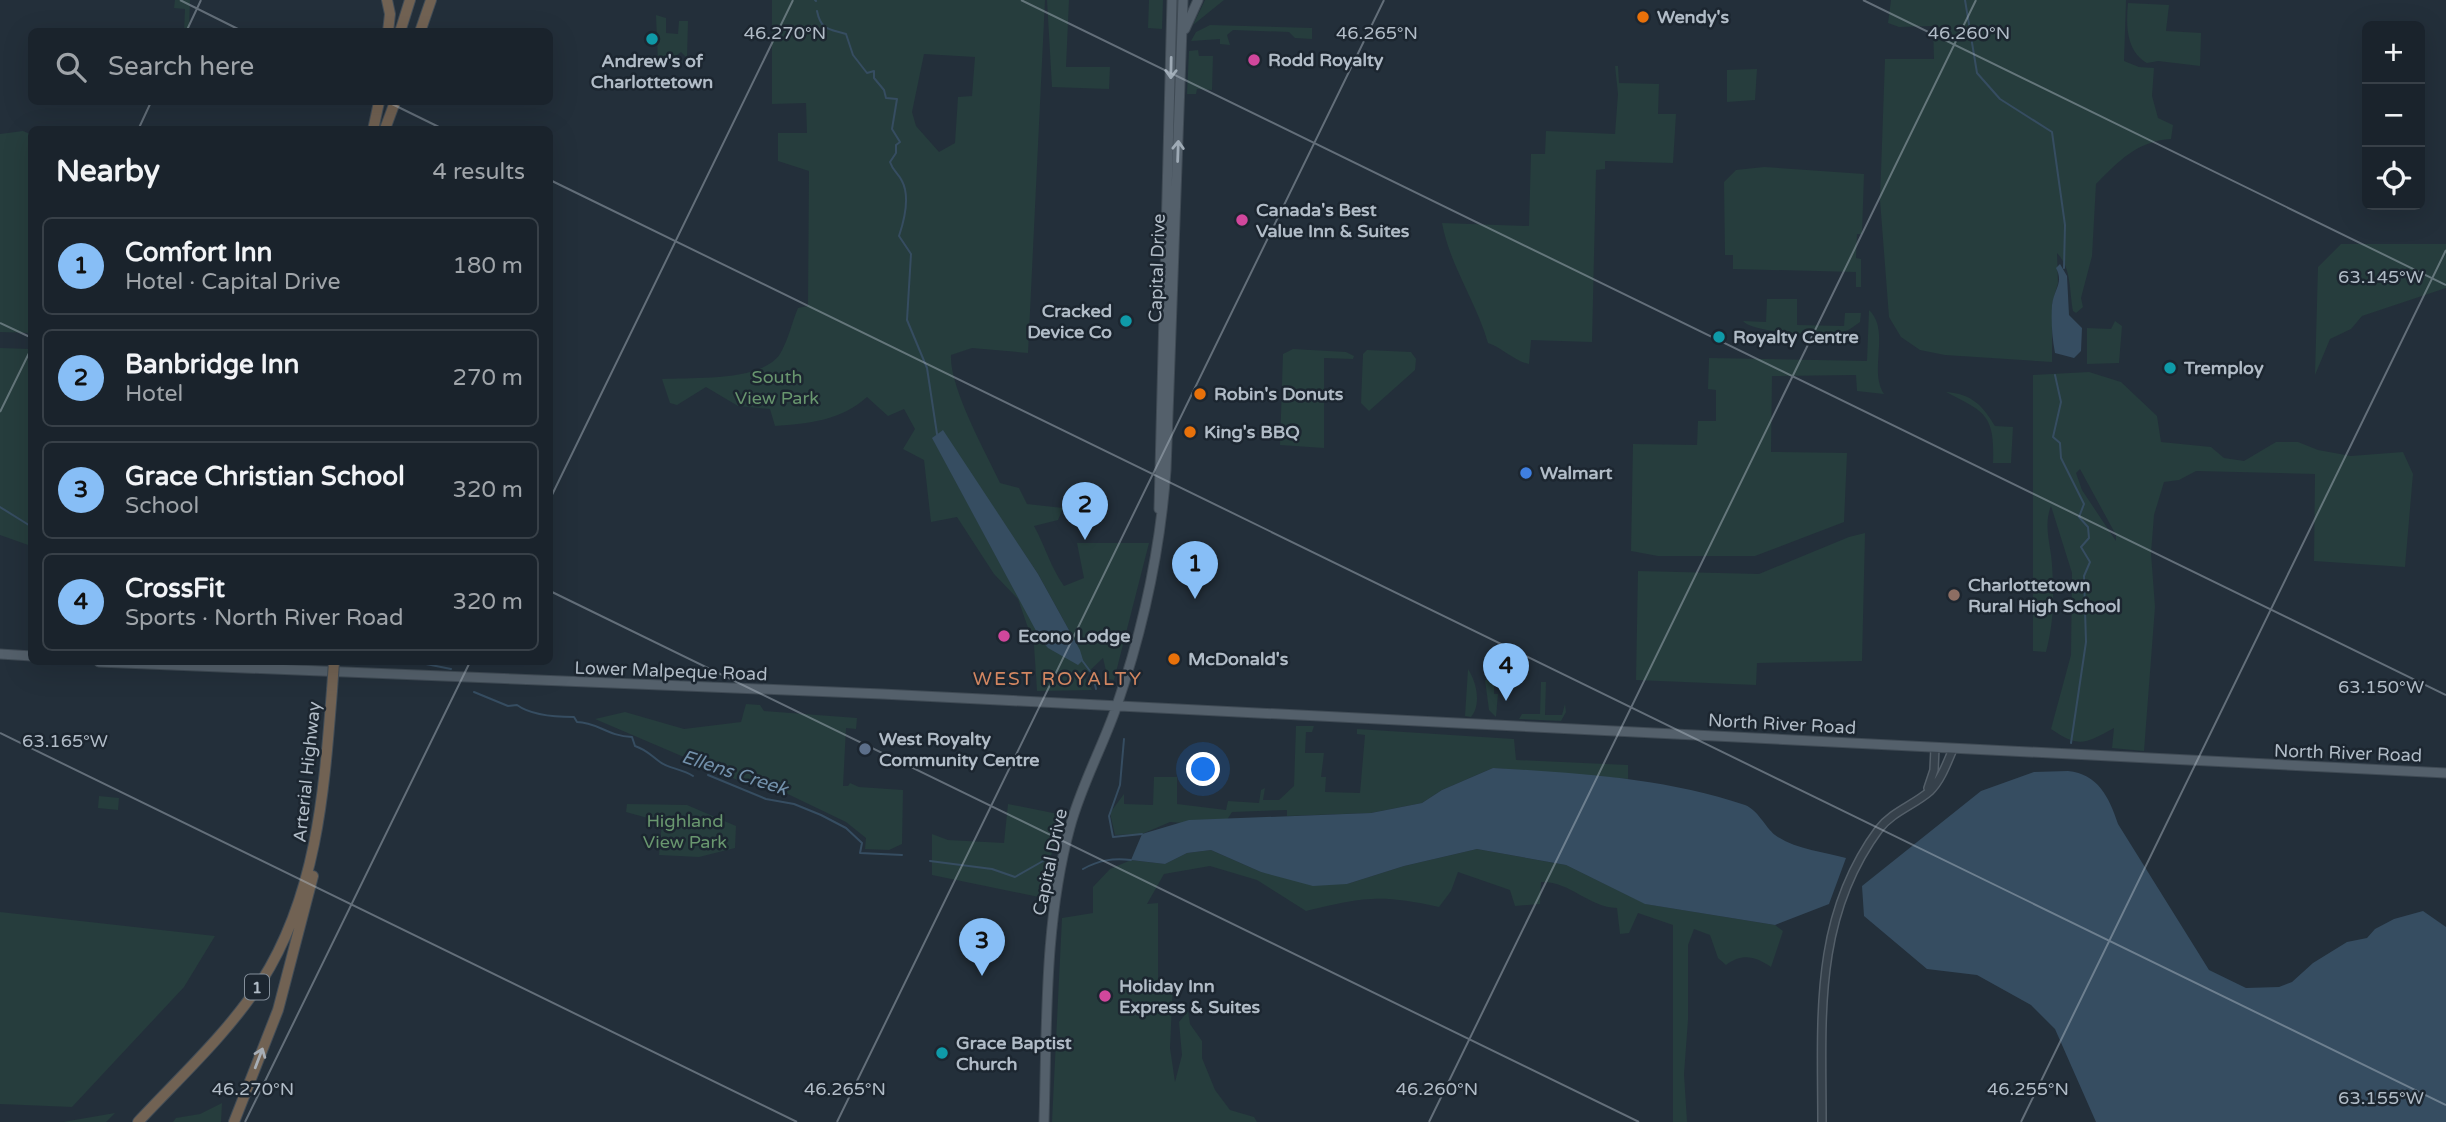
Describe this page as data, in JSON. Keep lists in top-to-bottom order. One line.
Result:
{"streets":{"highway":["Arterial Highway","1"],"main road":["Capital Drive","Lower Malpeque Road","North River Road"]},"crossings":[["Capital Drive","Lower Malpeque Road"],["Capital Drive","North River Road"],["Lower Malpeque Road","North River Road"]],"districts":["WEST ROYALTY"],"water":["Ellens Creek"],"parks":["South View Park","Highland View Park"],"places":["Wendy's","Andrew's of Charlottetown","Rodd Royalty","Canada's Best Value Inn & Suites","Cracked Device Co","Royalty Centre","Tremploy","Robin's Donuts","King's BBQ","Walmart","Charlottetown Rural High School","Econo Lodge","McDonald's","West Royalty Community Centre","Holiday Inn Express & Suites","Grace Baptist Church"],"page":{"map_buttons":["+","−"],"search":"Search here","heading":["Nearby","4 results"],"list":[{"mark":"1","name":"Comfort Inn","note":"Hotel · Capital Drive","value":"180 m"},{"mark":"2","name":"Banbridge Inn","note":"Hotel","value":"270 m"},{"mark":"3","name":"Grace Christian School","note":"School","value":"320 m"},{"mark":"4","name":"CrossFit","note":"Sports · North River Road","value":"320 m"}],"pins":["2","1","4","3"]},"coordinates":["46.270°N","46.265°N","46.260°N","63.145°W","63.150°W","63.165°W","46.255°N","63.155°W"]}
